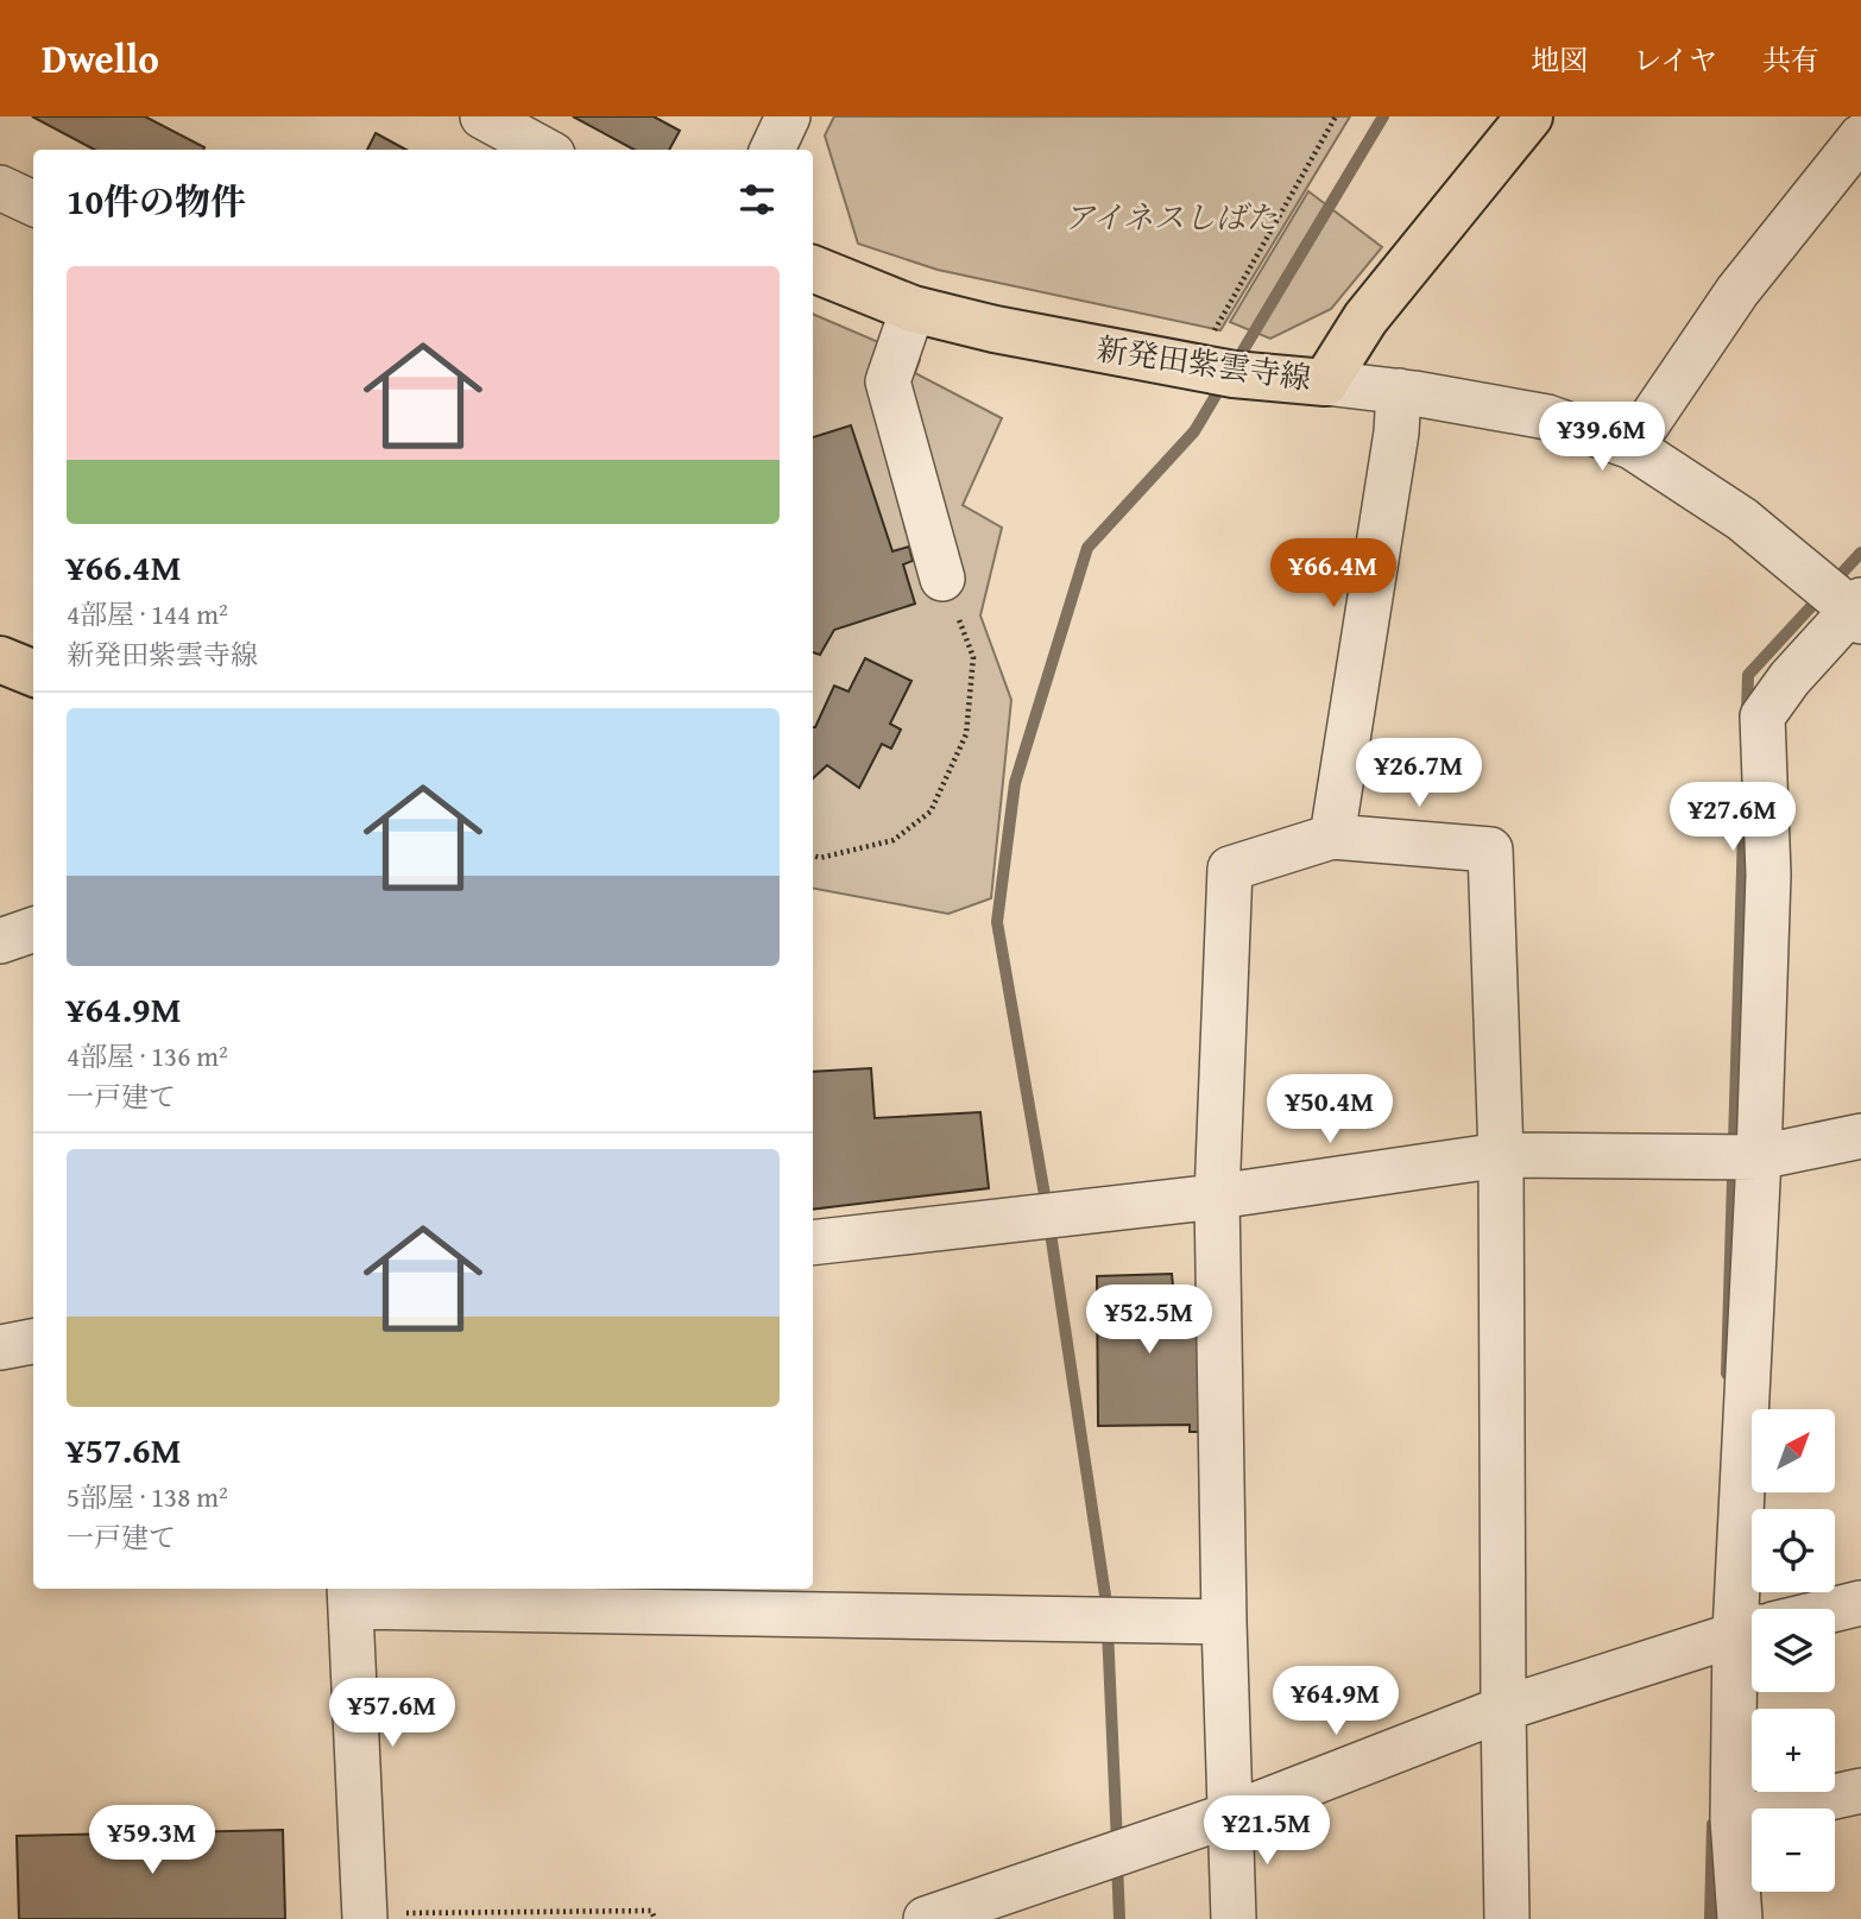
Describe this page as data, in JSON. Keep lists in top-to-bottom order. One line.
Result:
{"streets":{"main road":["新発田紫雲寺線"]},"parks":["アイネスしばた"],"north":"top right","page":{"header":"Dwello","nav":["地図","レイヤ","共有"],"heading":"10件の物件","list":[{"name":"¥66.4M","note":"4部屋 · 144 m² · 新発田紫雲寺線"},{"name":"¥64.9M","note":"4部屋 · 136 m² · 一戸建て"},{"name":"¥57.6M","note":"5部屋 · 138 m² · 一戸建て"}],"price":["¥39.6M","¥66.4M","¥26.7M","¥27.6M","¥50.4M","¥52.5M","¥64.9M","¥57.6M","¥21.5M","¥59.3M"],"map_buttons":["+","−"]}}
